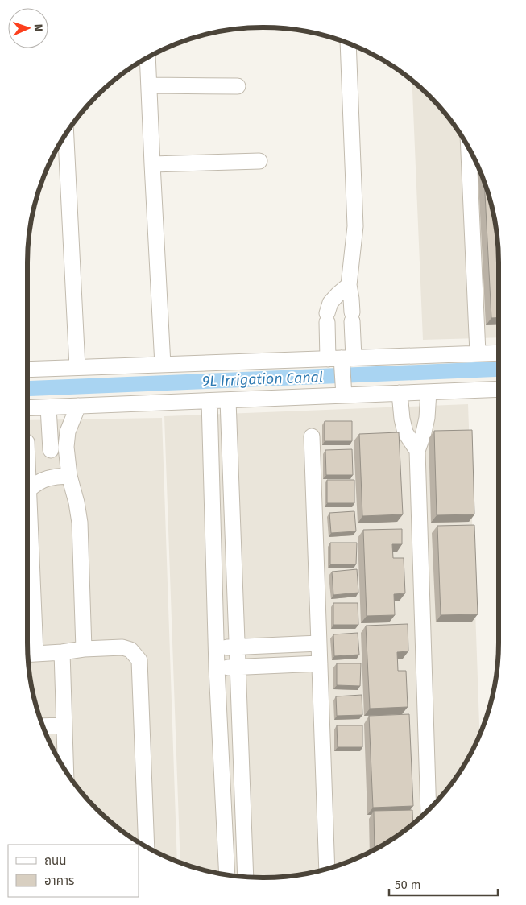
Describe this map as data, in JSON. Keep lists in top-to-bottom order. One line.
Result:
{"water":["9L Irrigation Canal"],"legend":["ถนน","อาคาร"],"scale_bar":"50 m","north":"right"}
